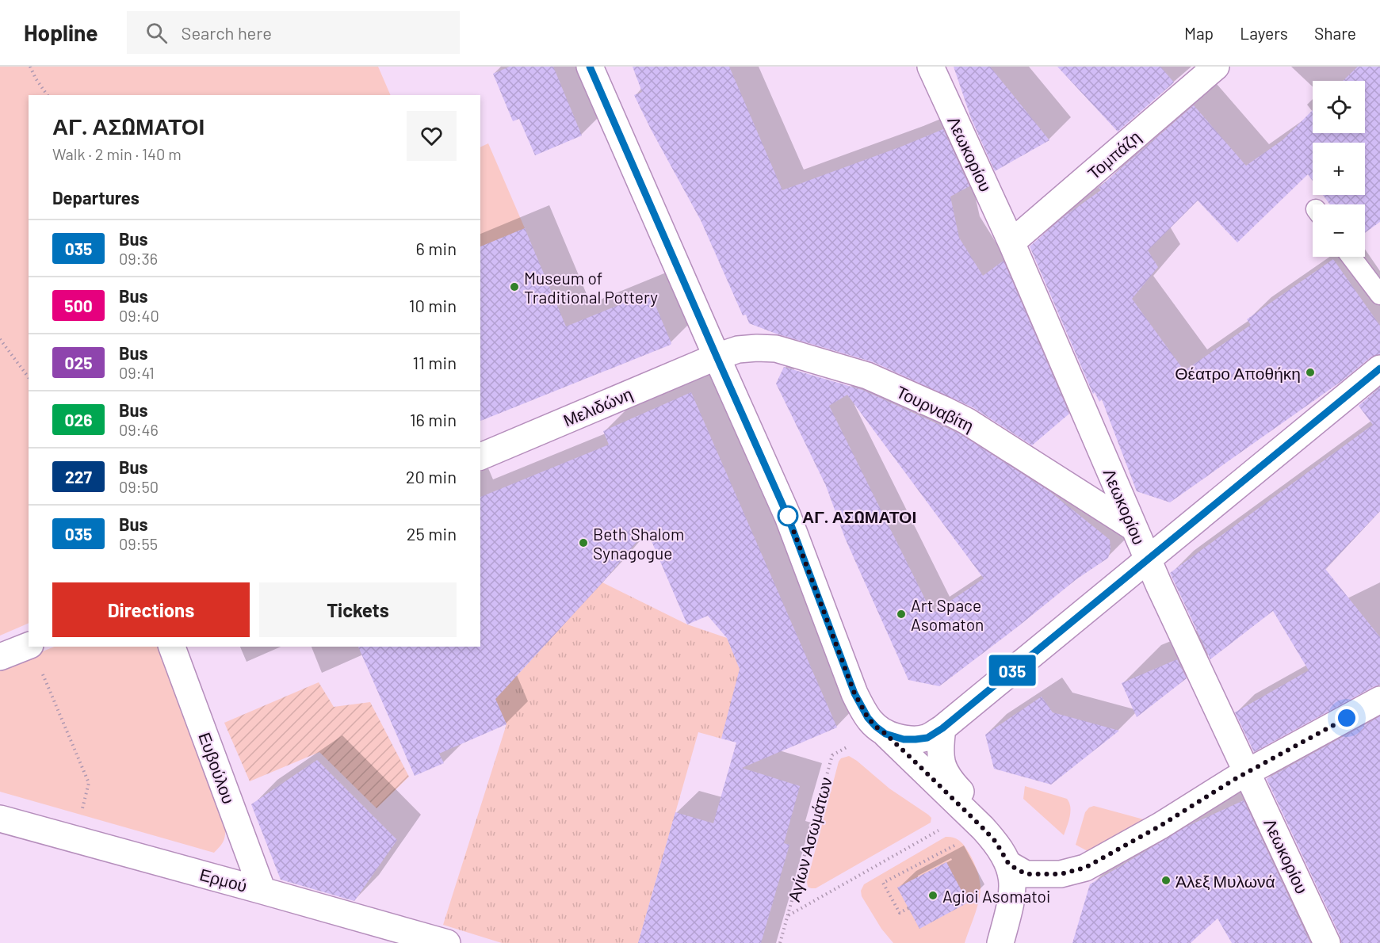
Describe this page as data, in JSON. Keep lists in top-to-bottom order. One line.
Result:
{"streets":{"street":["Λεωκορίου","Τομπάζη","Μελιδώνη","Τουρναβίτη","Ευβούλου","Ερμού"],"path":["Αγίων Ασωμάτων"]},"crossings":[["Λεωκορίου","Τομπάζη"],["Λεωκορίου","Τουρναβίτη"],["Μελιδώνη","Τουρναβίτη"],["Ευβούλου","Ερμού"]],"places":["Museum of Traditional Pottery","Θέατρο Αποθήκη","ΑΓ. ΑΣΩΜΑΤΟΙ","Beth Shalom Synagogue","Art Space Asomaton","Άλεξ Μυλωνά","Agioi Asomatoi"],"lines":["bus line 035"],"page":{"header":"Hopline","search":"Search here","nav":["Map","Layers","Share"],"on_map":"035","map_buttons":["+","−"],"heading":[["ΑΓ. ΑΣΩΜΑΤΟΙ","Walk · 2 min · 140 m"],"Departures"],"list":[{"mark":"035","name":"Bus","note":"09:36","value":"6 min"},{"mark":"500","name":"Bus","note":"09:40","value":"10 min"},{"mark":"025","name":"Bus","note":"09:41","value":"11 min"},{"mark":"026","name":"Bus","note":"09:46","value":"16 min"},{"mark":"227","name":"Bus","note":"09:50","value":"20 min"},{"mark":"035","name":"Bus","note":"09:55","value":"25 min"}],"buttons":["Directions","Tickets"]}}
